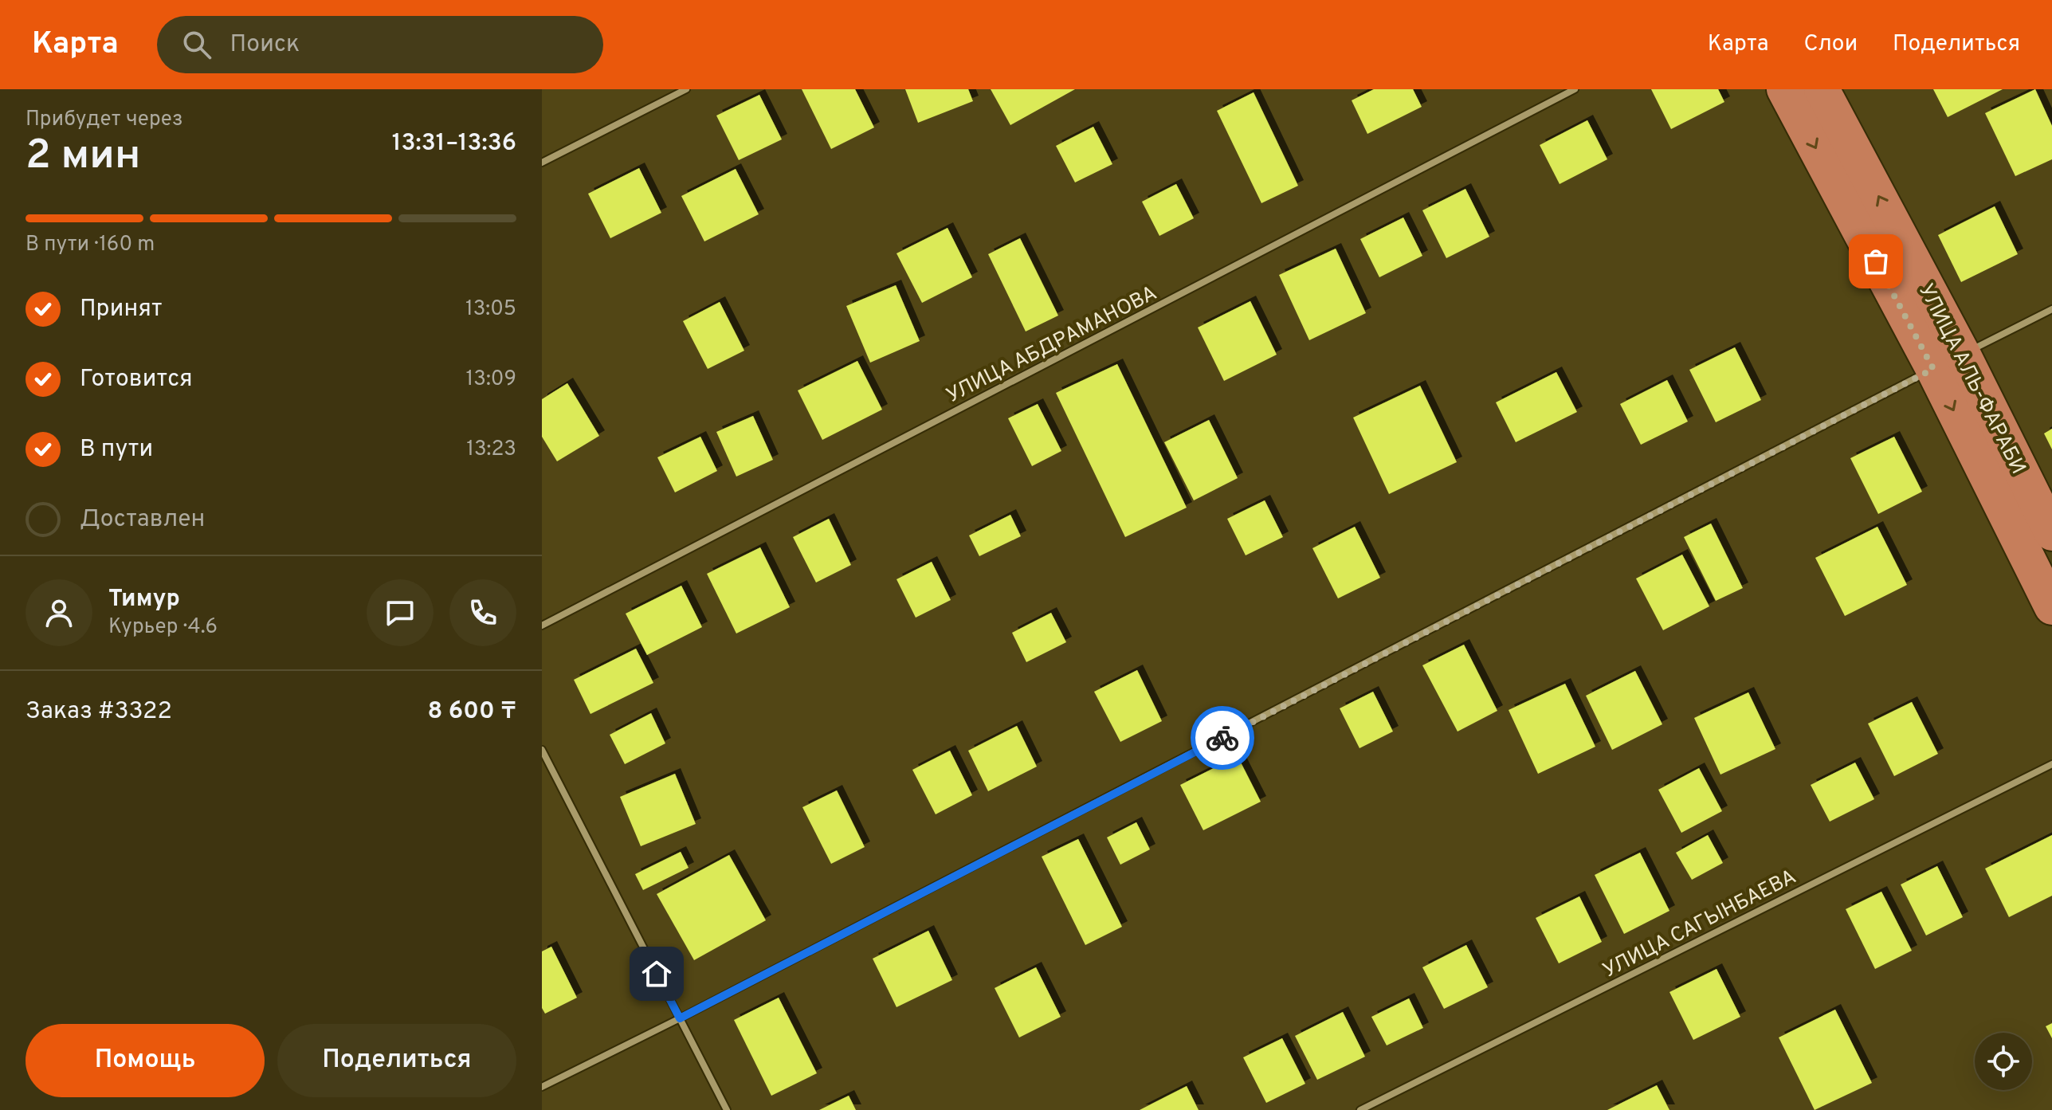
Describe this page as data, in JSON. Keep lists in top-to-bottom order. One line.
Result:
{"streets":{"main road":["УЛИЦА АЛЬ-ФАРАБИ"],"street":["УЛИЦА АБДРАМАНОВА","УЛИЦА САГЫНБАЕВА"]},"page":{"header":"Карта","search":"Поиск","nav":["Карта","Слои","Поделиться"],"heading":["2 мин","Прибудет через","13:31–13:36"],"panel":["Тимур","Курьер · 4.6","Заказ #3322","8 600 ₸"],"bar":"В пути · 160 m","list":[["Принят","13:05"],["Готовится","13:09"],["В пути","13:23"],"Доставлен"],"buttons":["Помощь","Поделиться"]}}
